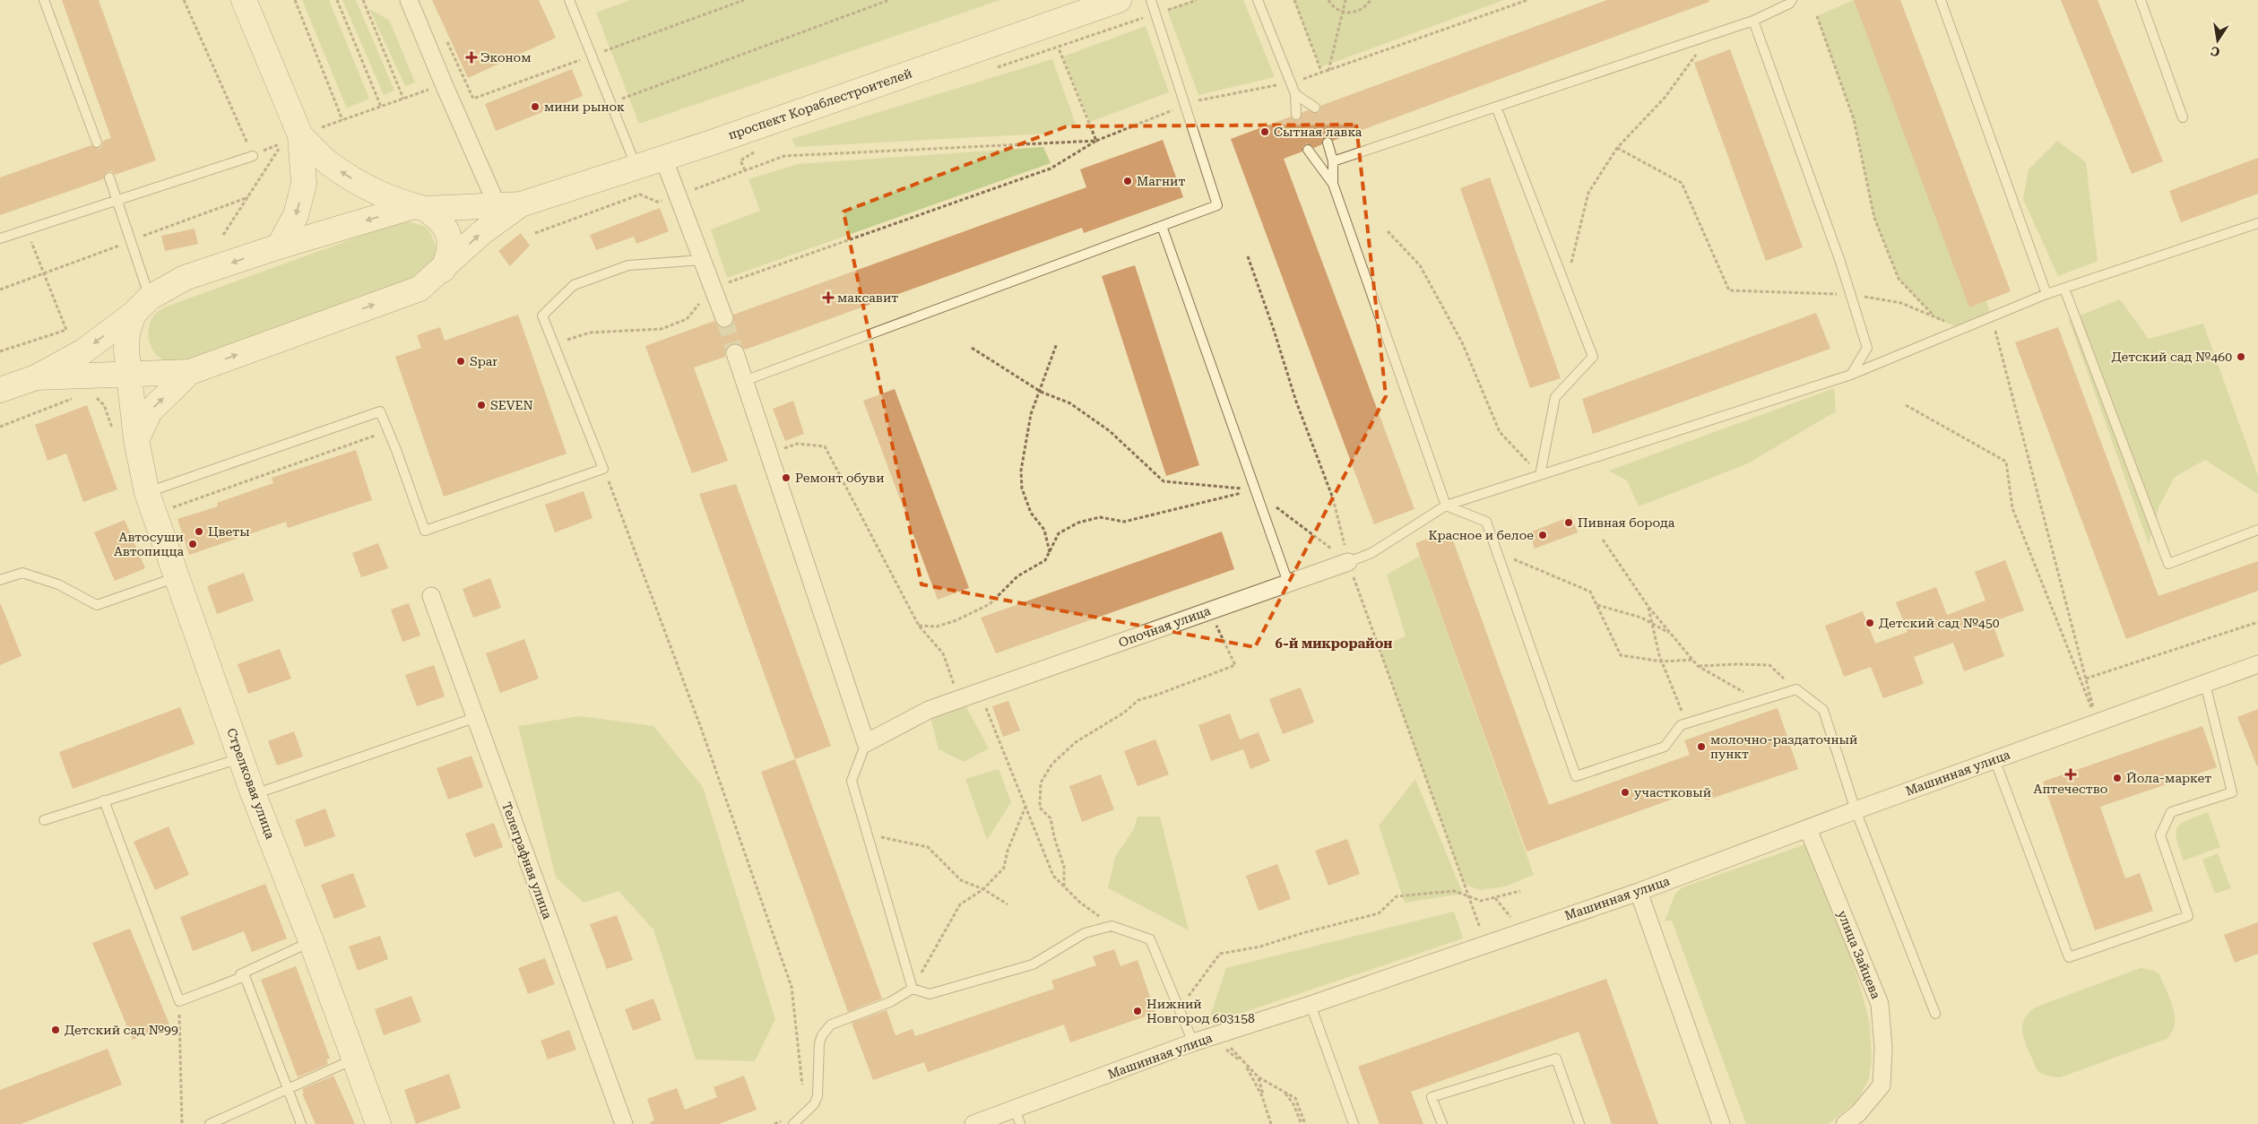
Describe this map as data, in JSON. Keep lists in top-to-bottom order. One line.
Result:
{"streets":{"main road":["проспект Кораблестроителей","Стрелковая улица"],"street":["Опочная улица","Машинная улица","Телеграфная улица","улица Зайцева"]},"crossings":[["Машинная улица","улица Зайцева"]],"districts":["6-й микрорайон"],"places":{"health":["Эконом","максавит","Аптечество"],"other":["мини рынок","Сытная лавка","Магнит","Детский сад №460","Spar","SEVEN","Ремонт обуви","Пивная борода","Цветы","Красное и белое","Автосуши Автопицца","Детский сад №450","молочно-раздаточный пункт","Йола-маркет","участковый","Нижний Новгород 603158","Детский сад №99"]},"north":"bottom"}
